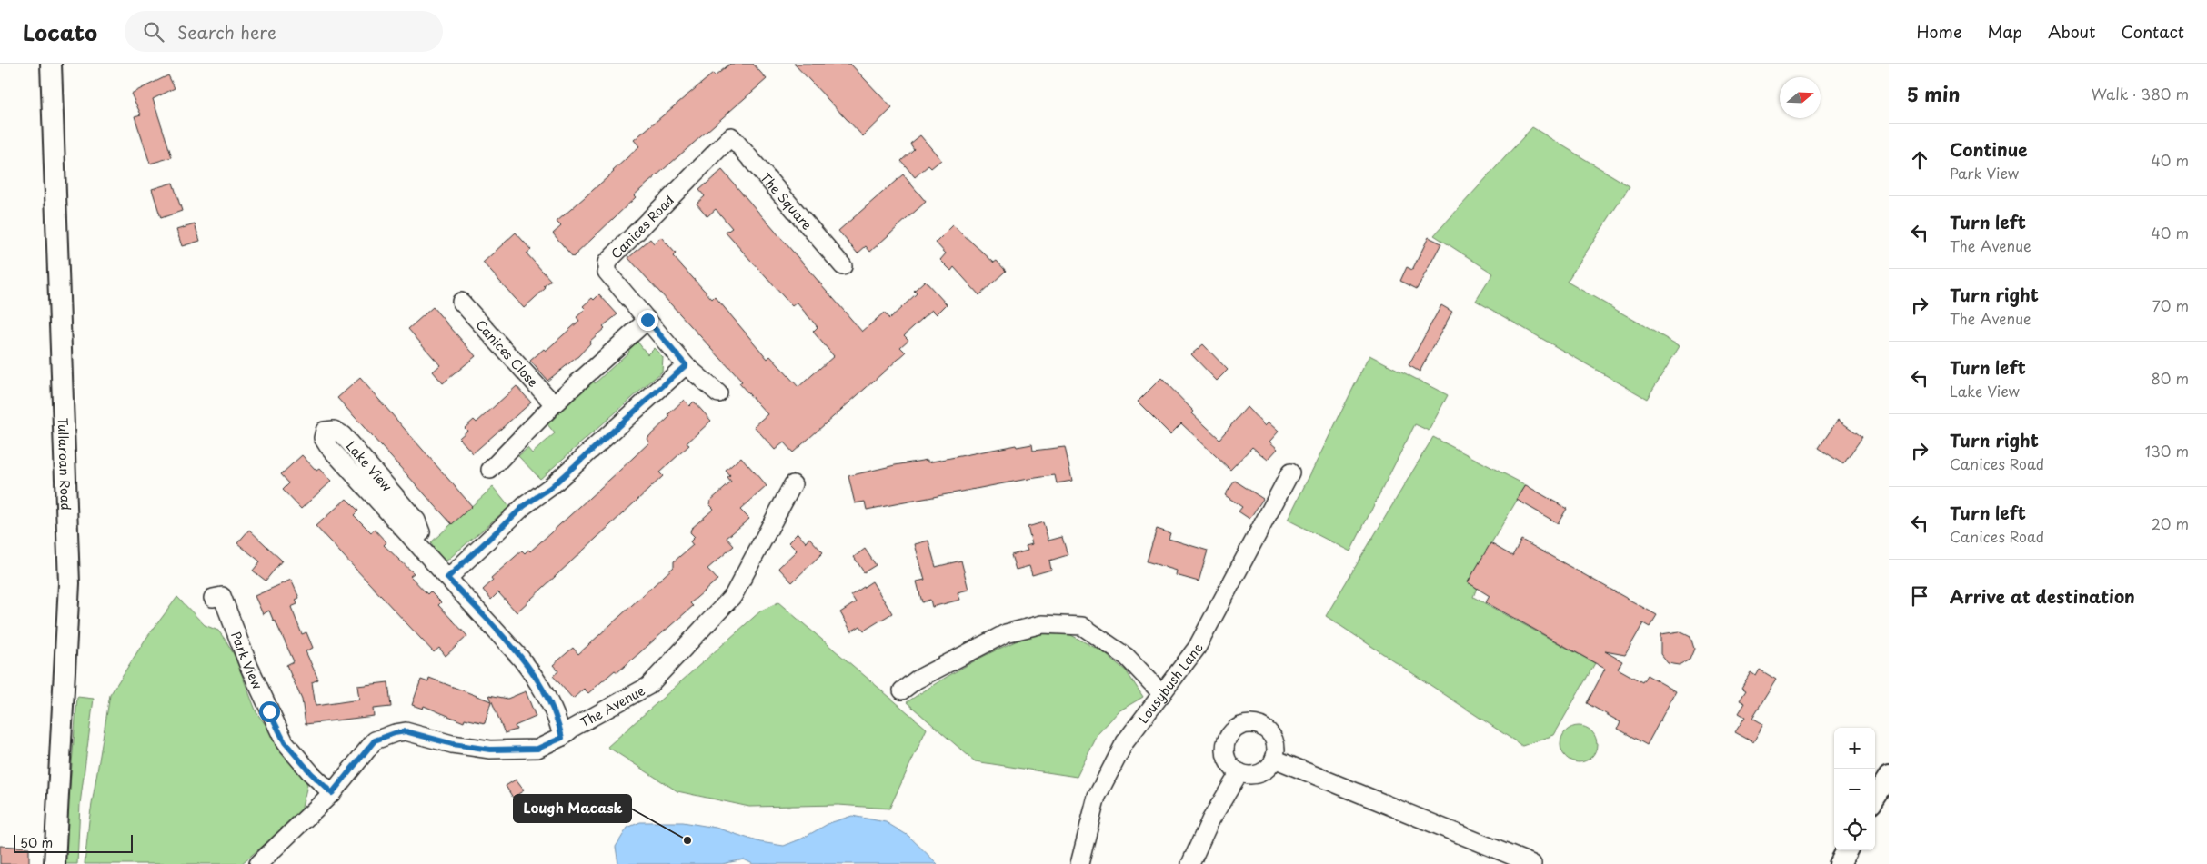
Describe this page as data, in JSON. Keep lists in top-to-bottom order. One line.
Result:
{"streets":{"street":["The Square","Canices Road","Canices Close","Tullaroan Road","Lake View","Park View","Lousybush Lane","The Avenue"]},"crossings":[["The Square","Canices Road"],["Lake View","The Avenue"],["Park View","The Avenue"]],"places":["Lough Macask"],"scale_bar":"50 m","north":"right","page":{"header":"Locato","search":"Search here","nav":["Home","Map","About","Contact"],"heading":["5 min","Walk · 380 m"],"list":[["Continue","Park View","40 m"],["Turn left","The Avenue","40 m"],["Turn right","The Avenue","70 m"],["Turn left","Lake View","80 m"],["Turn right","Canices Road","130 m"],["Turn left","Canices Road","20 m"],"Arrive at destination"],"map_buttons":["+","−"],"scale":"50 m"}}
